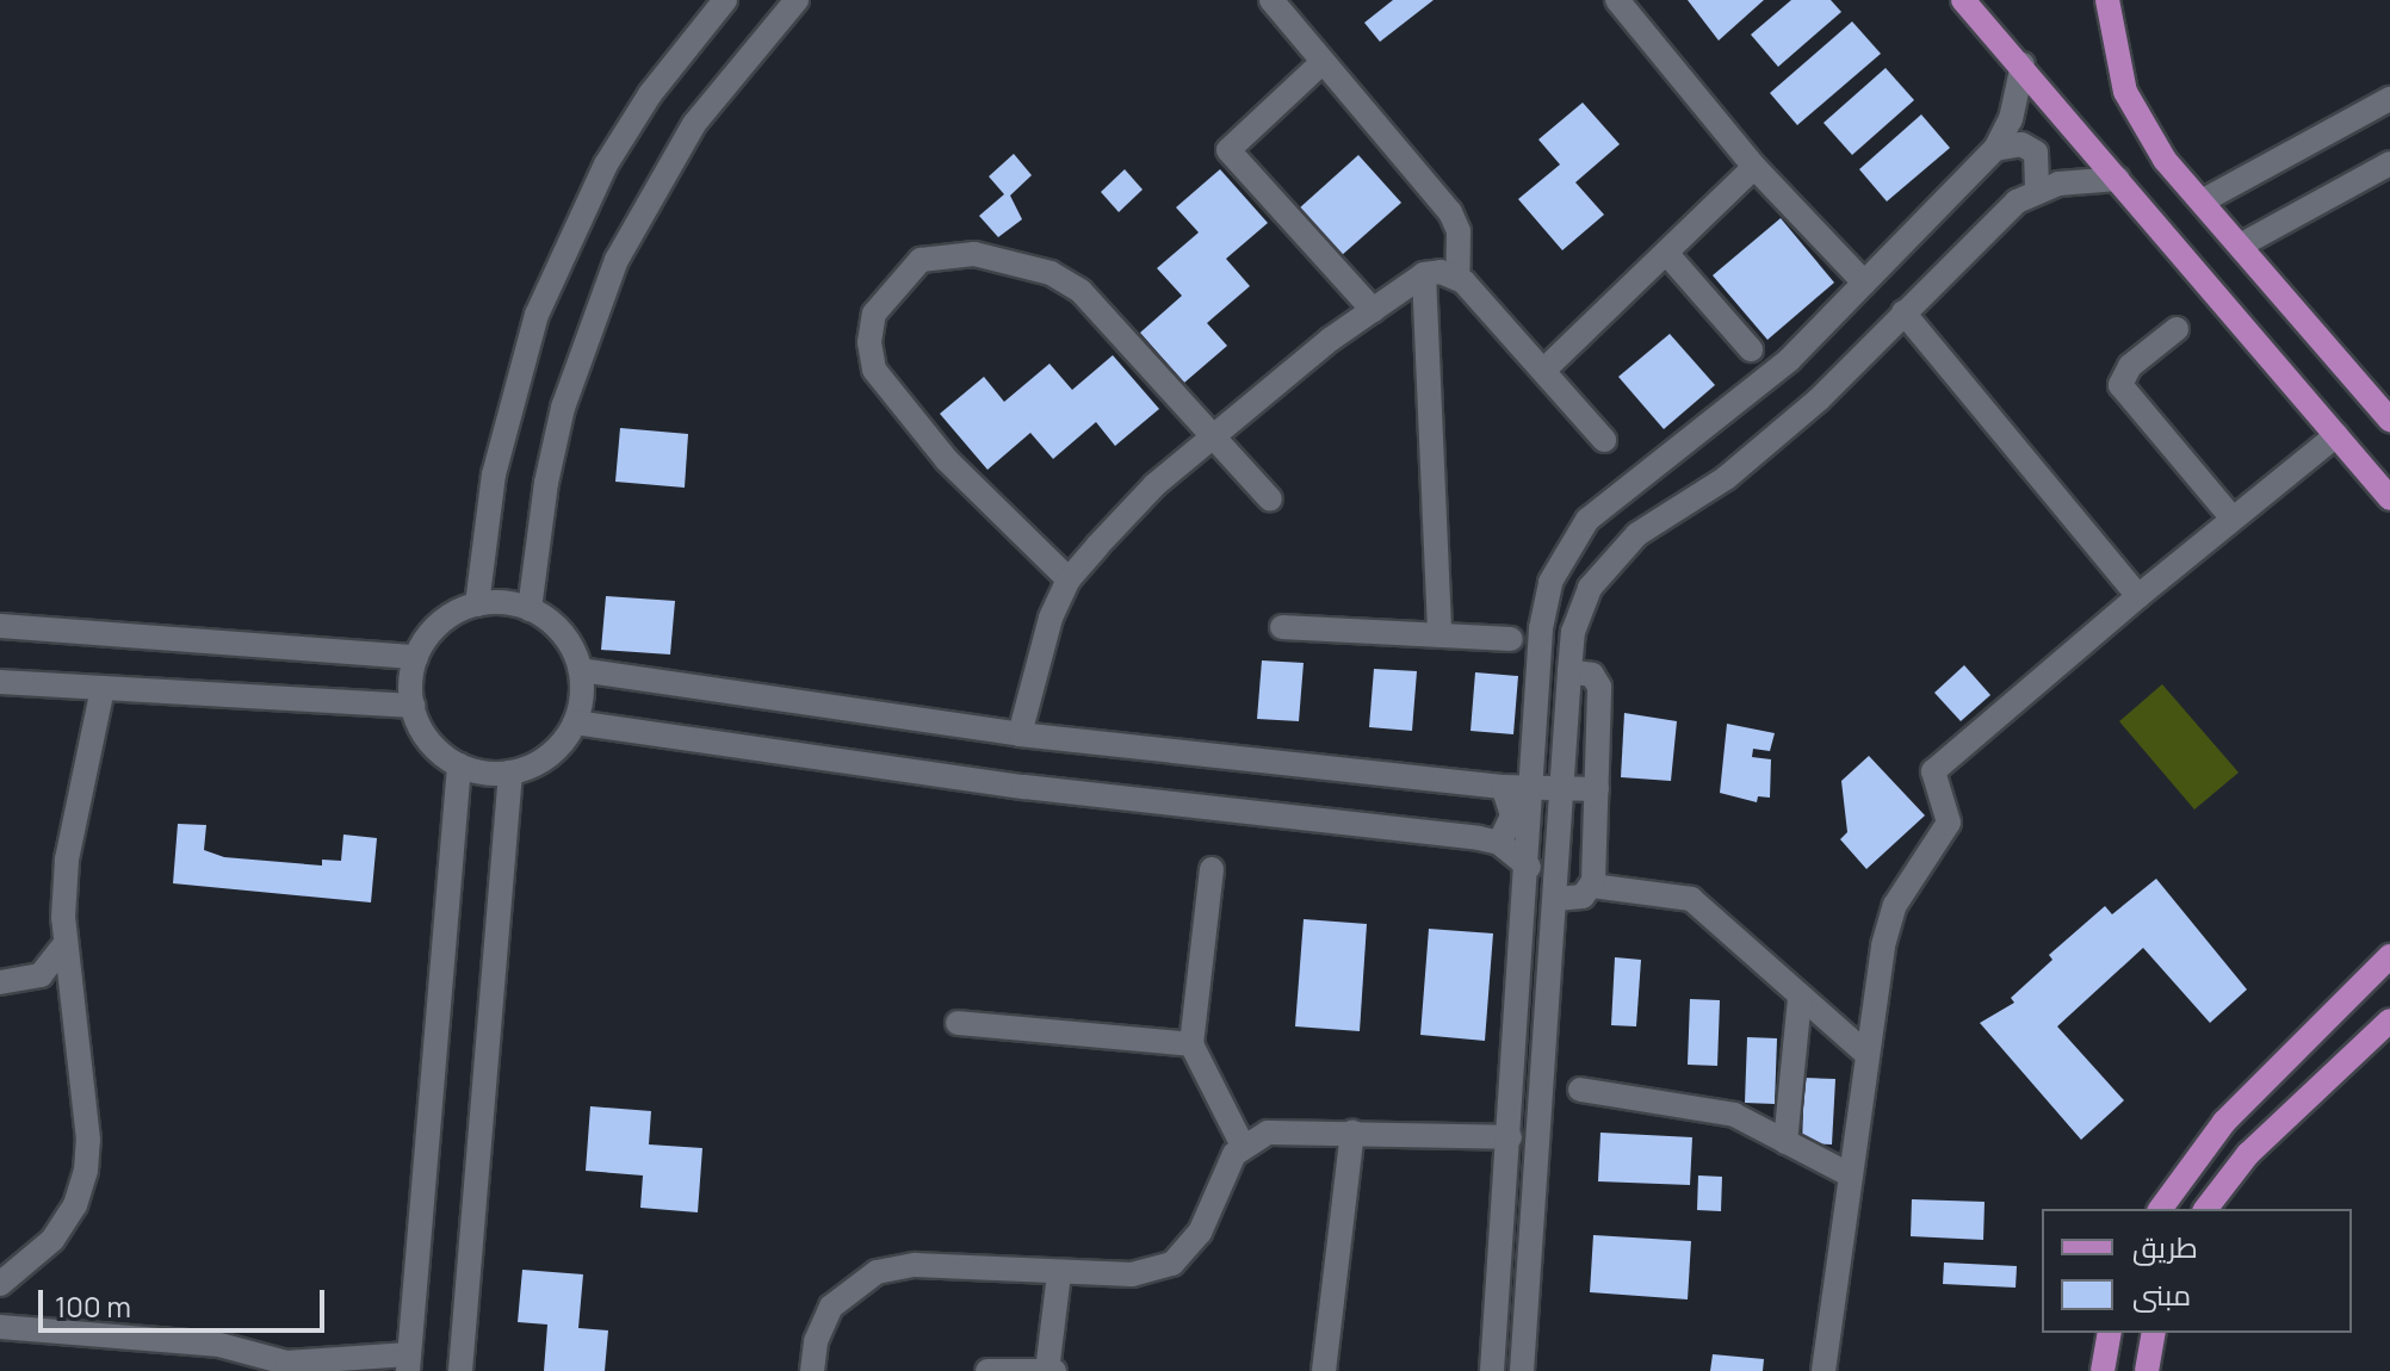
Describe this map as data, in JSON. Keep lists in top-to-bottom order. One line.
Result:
{"legend":["طريق","مبنى"],"scale_bar":"100 m"}
